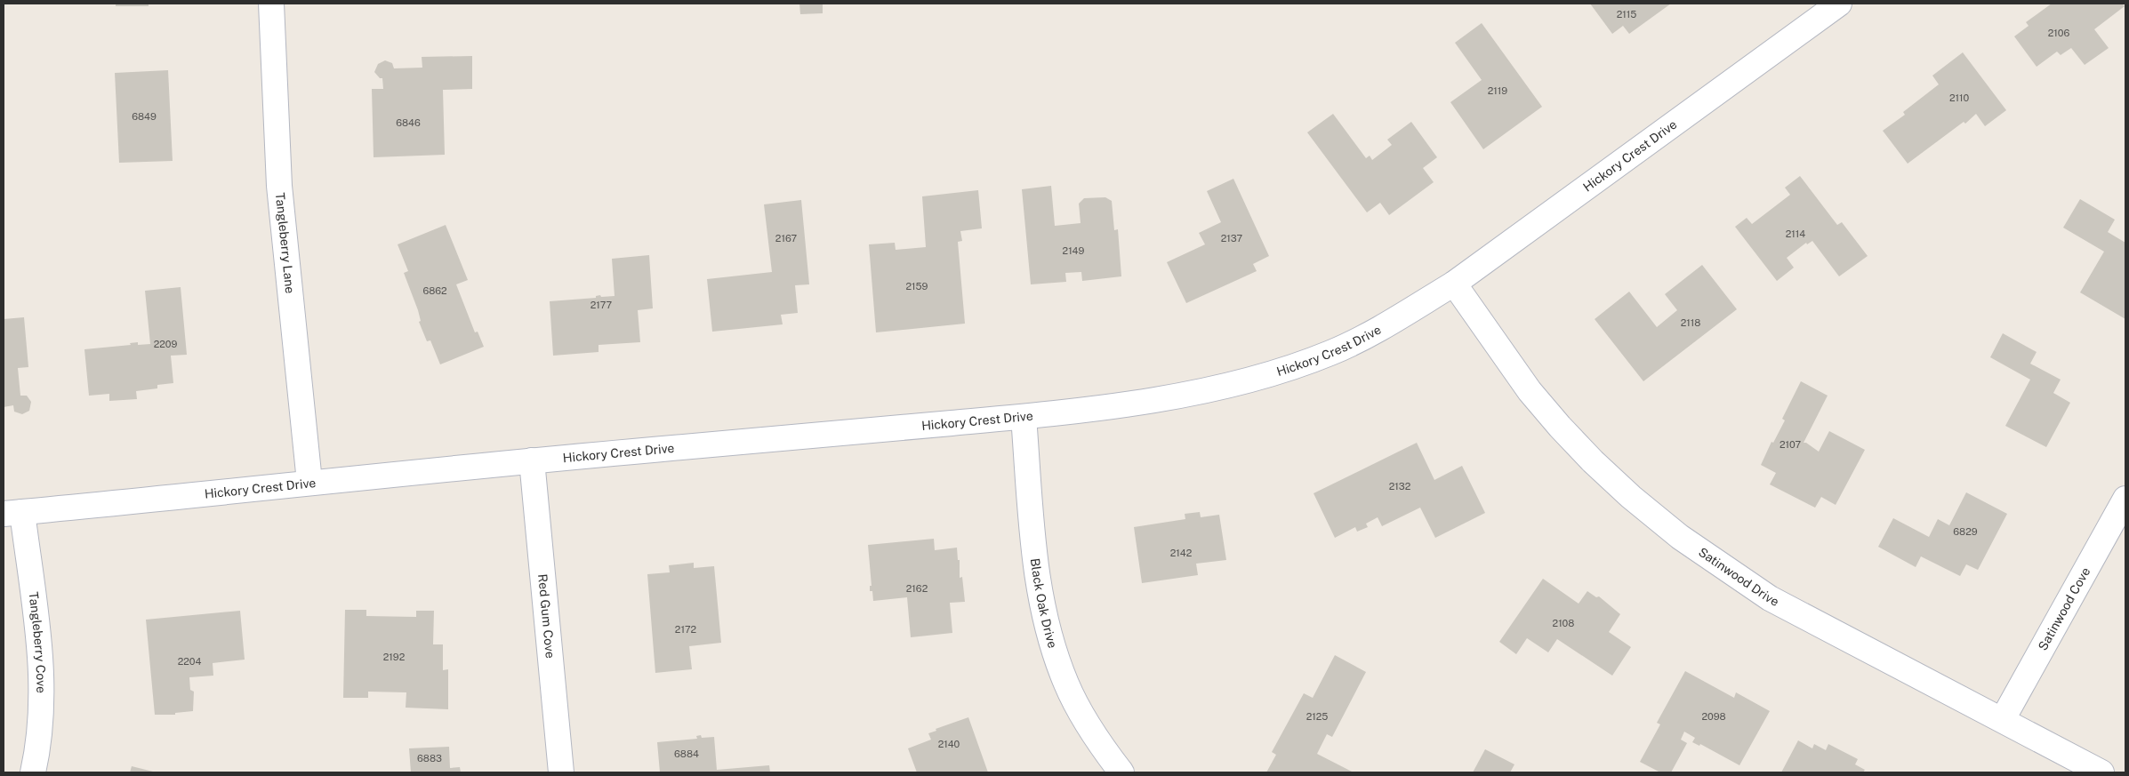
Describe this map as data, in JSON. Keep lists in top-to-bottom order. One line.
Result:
{"streets":{"street":["Hickory Crest Drive","Tangleberry Lane","Satinwood Drive","Black Oak Drive","Satinwood Cove","Red Gum Cove","Tangleberry Cove"]},"crossings":[["Hickory Crest Drive","Tangleberry Lane"],["Hickory Crest Drive","Satinwood Drive"],["Hickory Crest Drive","Black Oak Drive"],["Hickory Crest Drive","Red Gum Cove"],["Hickory Crest Drive","Tangleberry Cove"],["Satinwood Drive","Satinwood Cove"]],"house_numbers":["2115","2106","2119","2110","6849","6846","2114","2167","2137","2149","2159","6862","2177","2118","2209","2107","2132","6829","2142","2162","2108","2172","2192","2204","2125","2098","2140","6884","6883"]}
